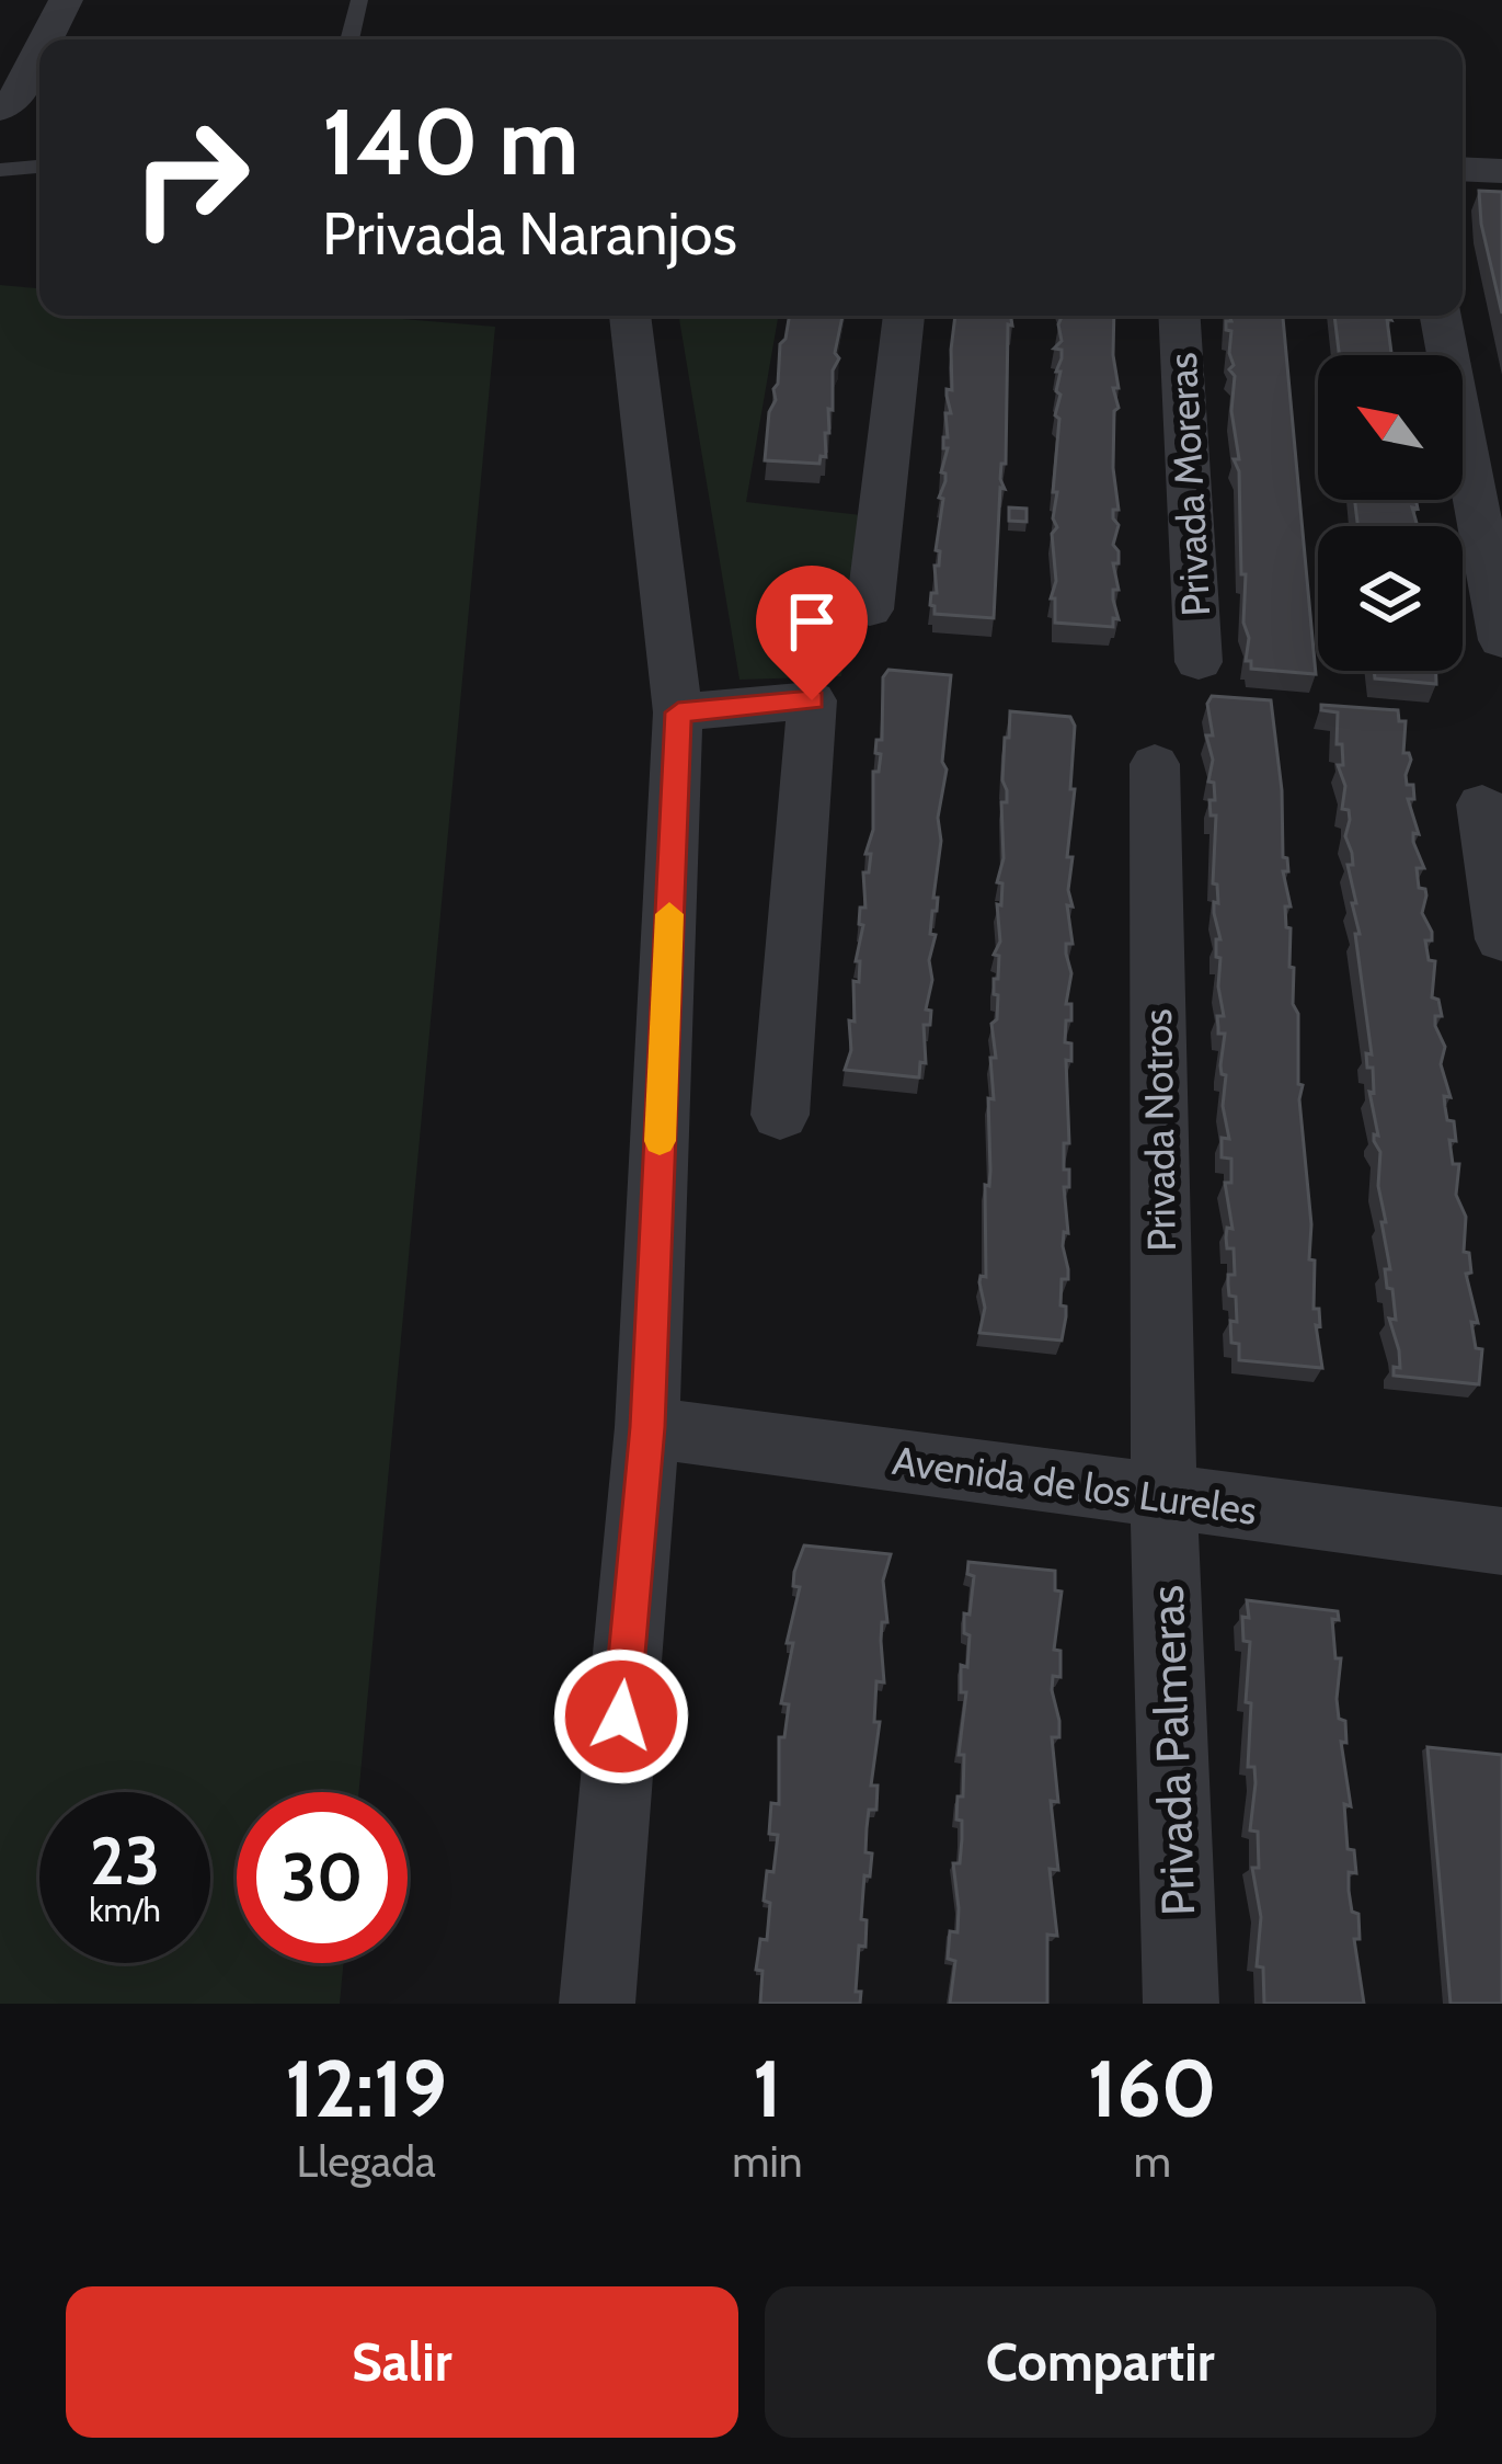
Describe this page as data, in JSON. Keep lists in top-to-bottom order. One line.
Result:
{"streets":{"street":["Privada Moreras","Privada Notros","Avenida de los Lureles","Privada Palmeras"]},"crossings":[["Privada Notros","Avenida de los Lureles"],["Privada Notros","Privada Palmeras"],["Avenida de los Lureles","Privada Palmeras"]],"north":"top left","page":{"turn":["140 m","Privada Naranjos"],"speed":"23 km/h","limit":"30","eta":["12:19","Llegada","1","min","160","m"],"buttons":["Salir","Compartir"]}}
